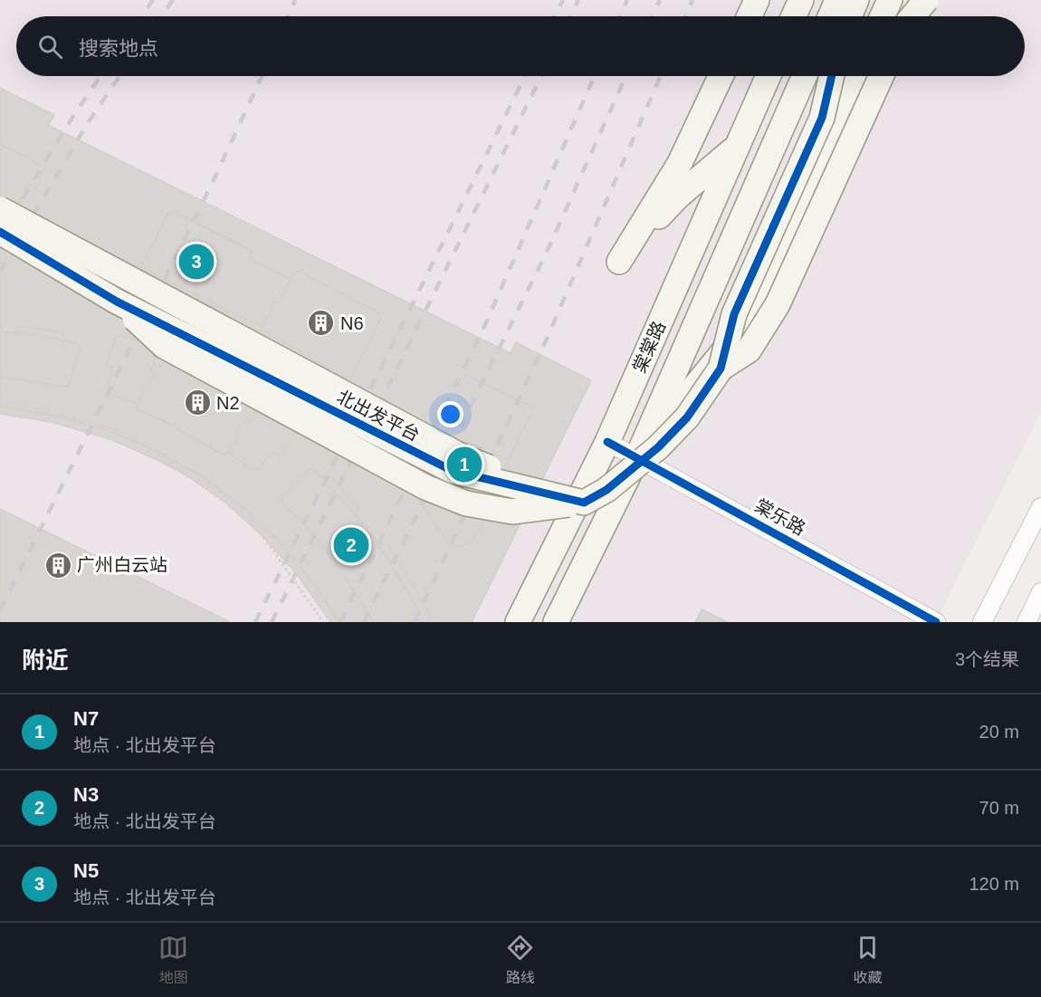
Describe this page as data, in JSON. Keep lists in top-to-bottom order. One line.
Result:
{"streets":{"street":["棠棠路","北出发平台","棠乐路"]},"crossings":[["棠棠路","棠乐路"]],"places":{"building":["N6","N2","广州白云站"]},"page":{"search":"搜索地点","pins":["3","1","2"],"heading":["附近","3个结果"],"list":[{"mark":"1","name":"N7","note":"地点 · 北出发平台","value":"20 m"},{"mark":"2","name":"N3","note":"地点 · 北出发平台","value":"70 m"},{"mark":"3","name":"N5","note":"地点 · 北出发平台","value":"120 m"}],"nav":["地图","路线","收藏"]}}
